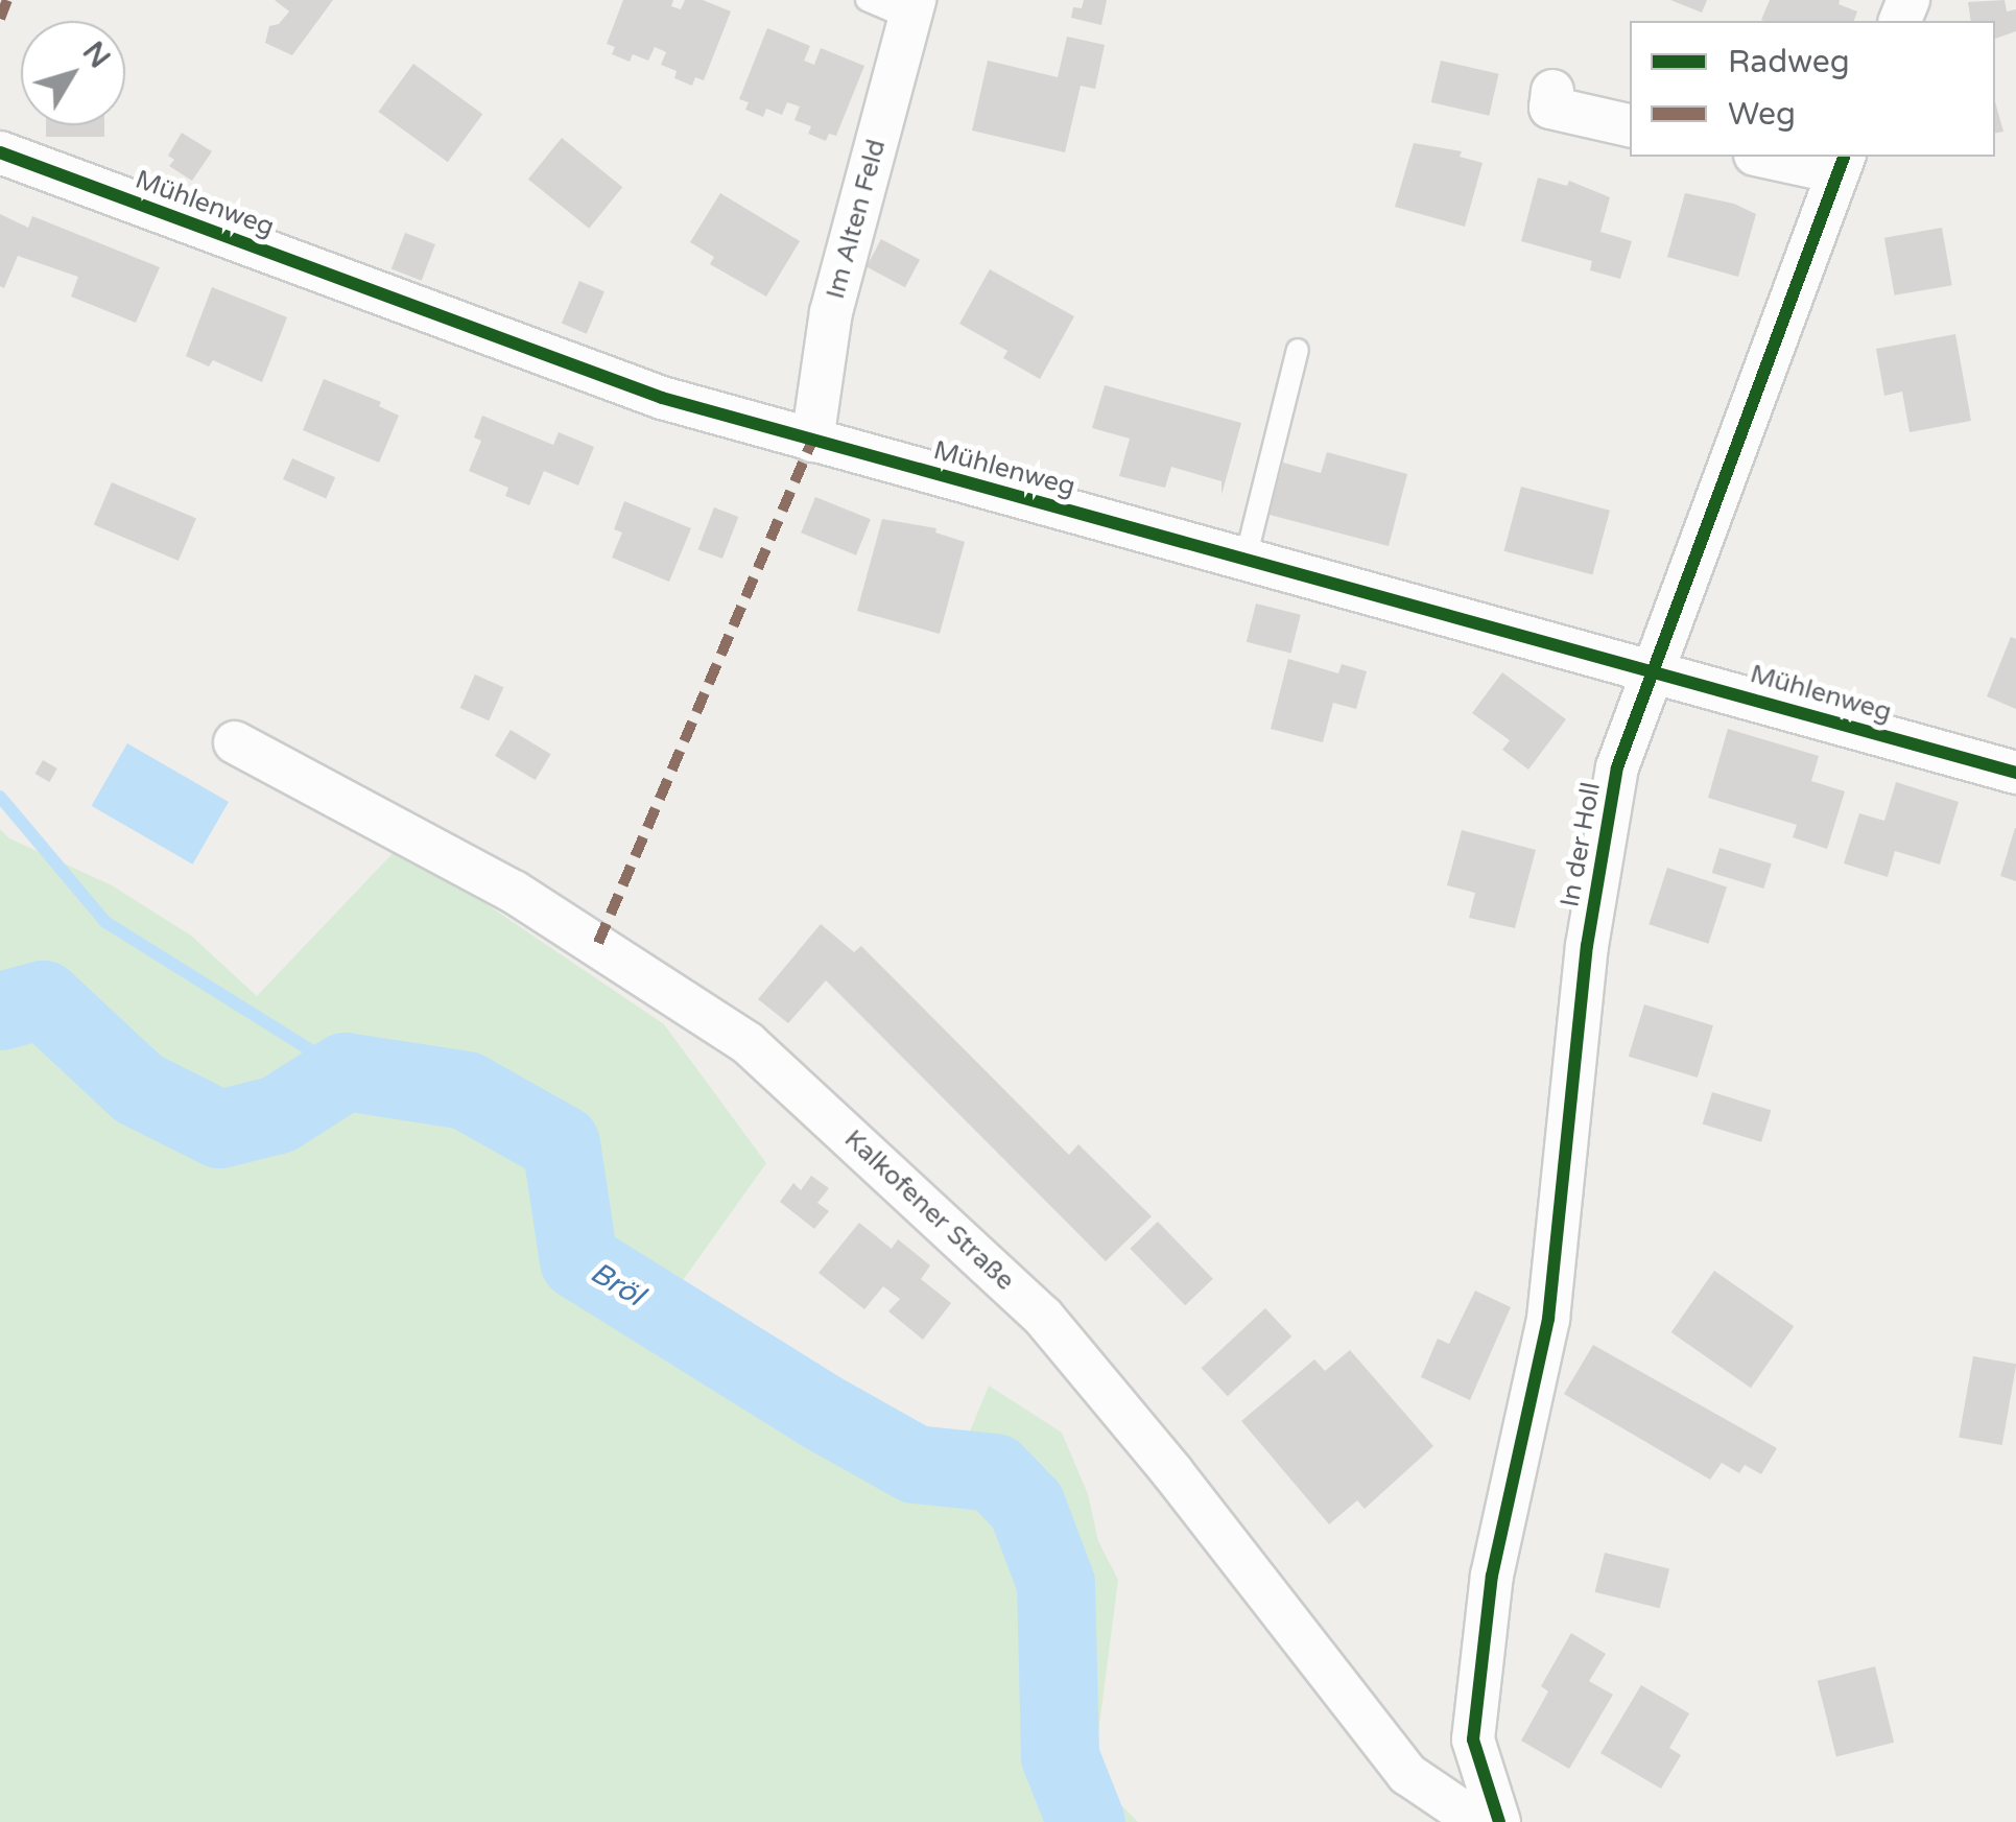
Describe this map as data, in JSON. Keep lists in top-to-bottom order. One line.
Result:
{"streets":{"street":["Mühlenweg","Im Alten Feld","In der Holl","Kalkofener Straße"]},"crossings":[["Mühlenweg","Im Alten Feld"],["Mühlenweg","In der Holl"],["In der Holl","Kalkofener Straße"]],"water":["Bröl"],"legend":["Radweg","Weg"],"north":"top right"}
